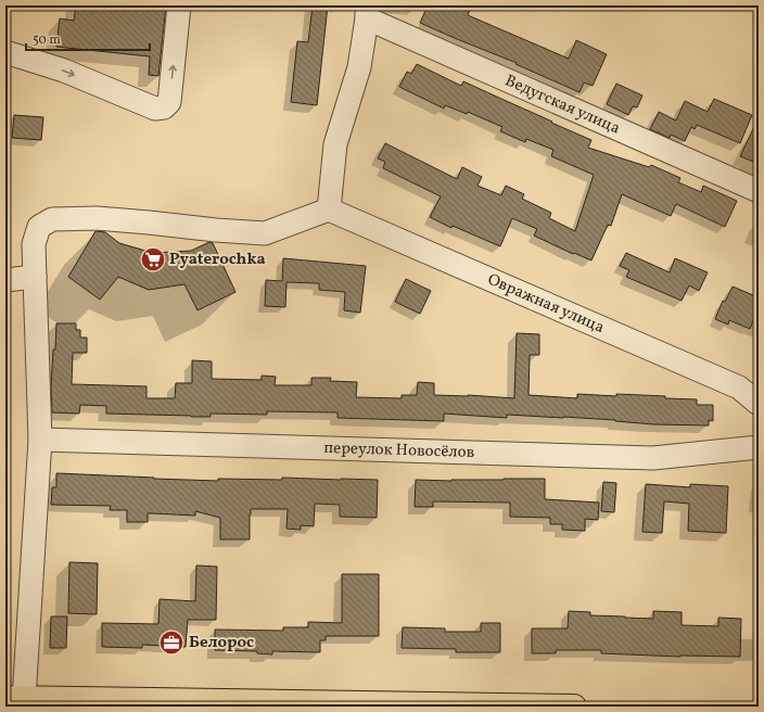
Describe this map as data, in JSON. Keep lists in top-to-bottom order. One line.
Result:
{"streets":{"street":["Ведугская улица","Овражная улица","переулок Новосёлов"]},"places":{"supermarket":["Pyaterochka"],"office":["Белорос"]},"scale_bar":"50 m"}
